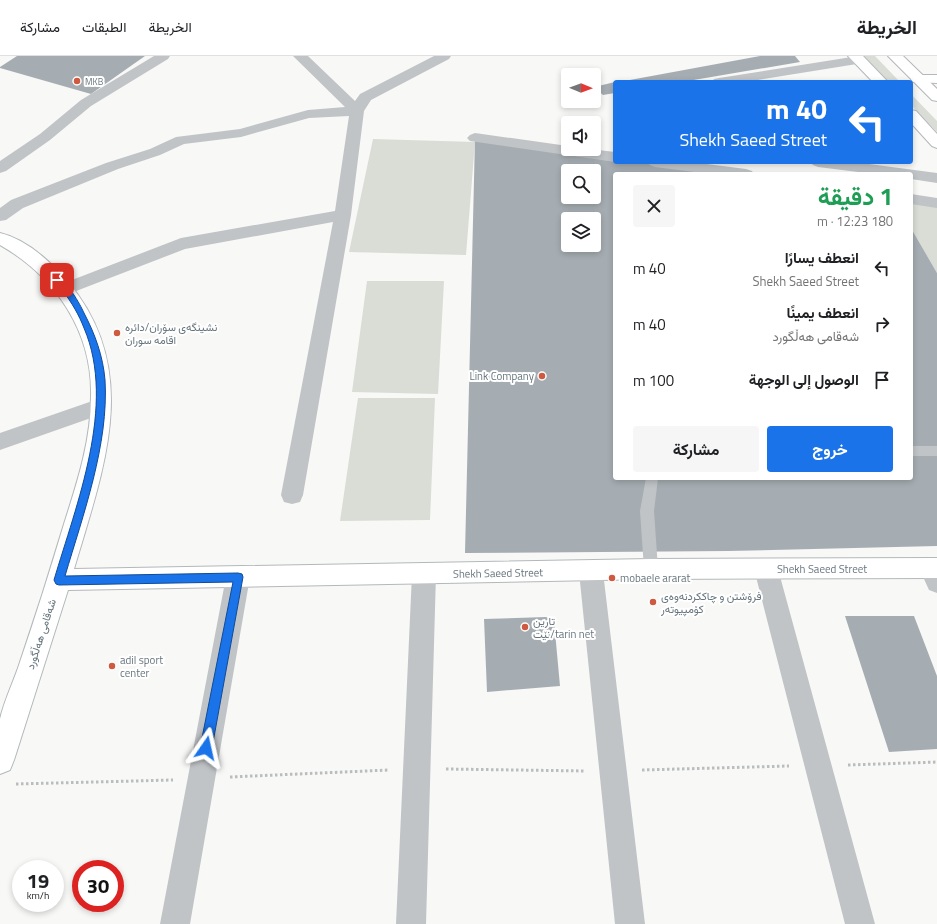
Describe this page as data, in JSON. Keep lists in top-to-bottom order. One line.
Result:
{"streets":{"main road":["Shekh Saeed Street","شەقامی ھەڵگورد"]},"crossings":[["Shekh Saeed Street","شەقامی ھەڵگورد"]],"places":["MKB","نشینگەی سۆران/دائرە اقامە سوران","Link Company","mobaele ararat","فرۆشتن و چاککردنەوەی کۆمپیوتەر","تارین نێت/tarin net","adil sport center"],"north":"right","page":{"header":"الخريطة","nav":["الخريطة","الطبقات","مشاركة"],"turn":["40 m","Shekh Saeed Street"],"heading":["1 دقيقة","180 m · 12:23"],"list":[{"name":"انعطف يسارًا","note":"Shekh Saeed Street","value":"40 m"},{"name":"انعطف يمينًا","note":"شەقامی ھەڵگورد","value":"40 m"},{"name":"الوصول إلى الوجهة","value":"100 m"}],"buttons":["خروج","مشاركة"],"speed":"19 km/h","limit":"30"}}
